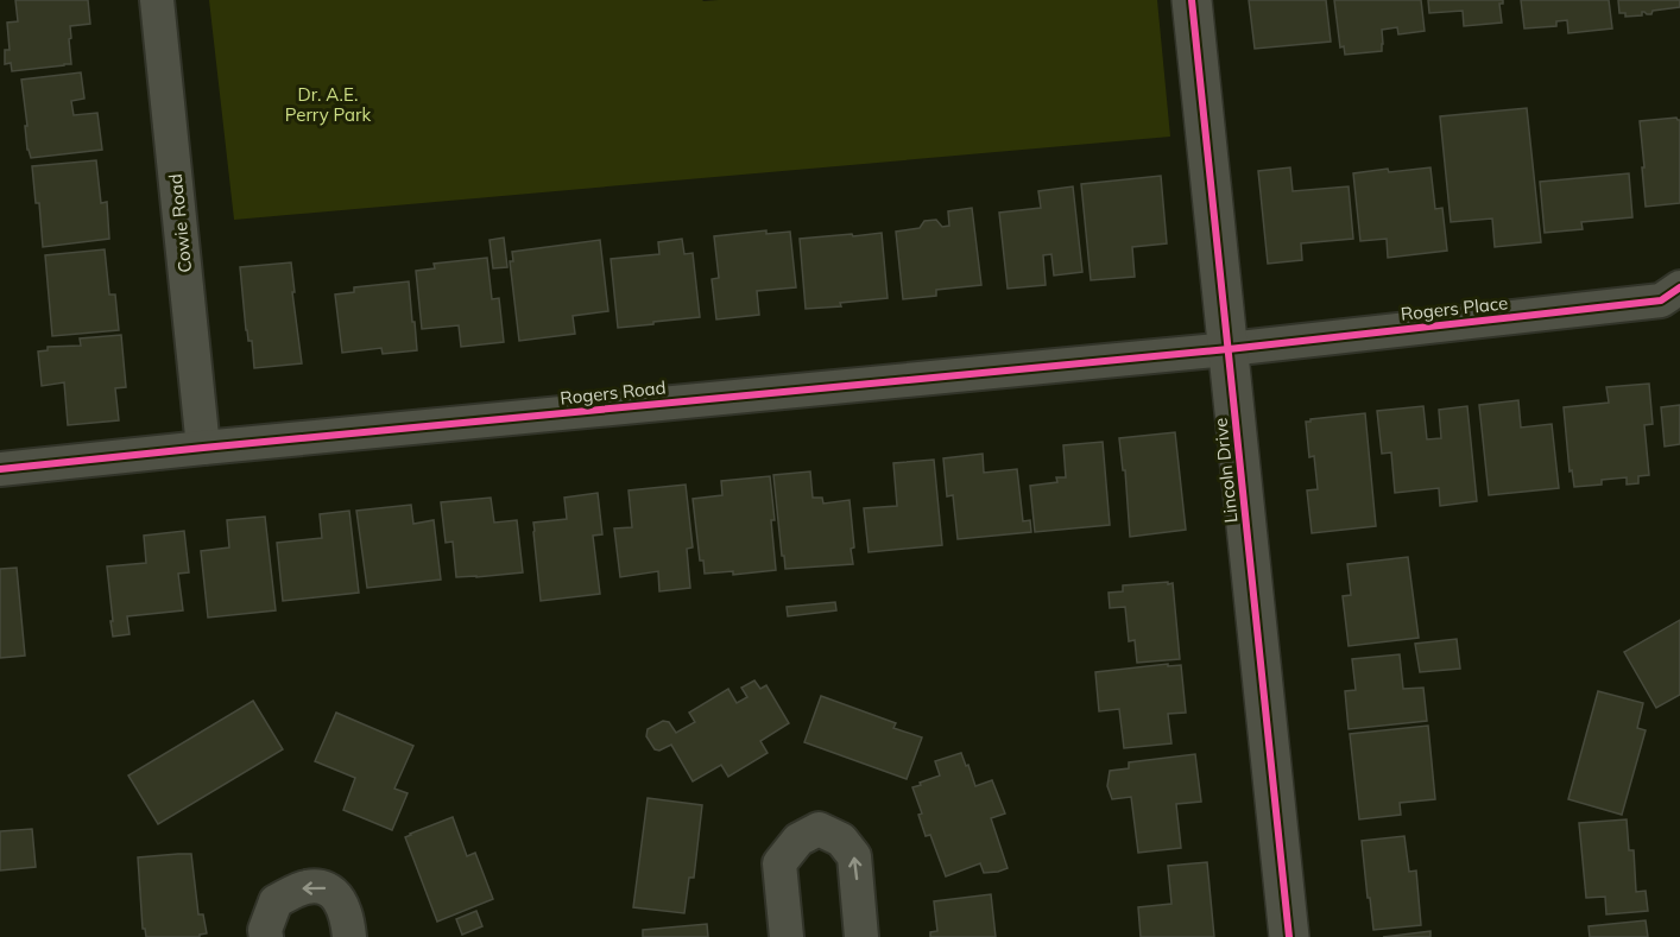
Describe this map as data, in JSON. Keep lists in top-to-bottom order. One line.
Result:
{"streets":{"street":["Cowie Road","Rogers Place","Rogers Road","Lincoln Drive"]},"crossings":[["Cowie Road","Rogers Road"],["Rogers Place","Rogers Road"],["Rogers Place","Lincoln Drive"],["Rogers Road","Lincoln Drive"]],"parks":["Dr. A.E. Perry Park"]}
